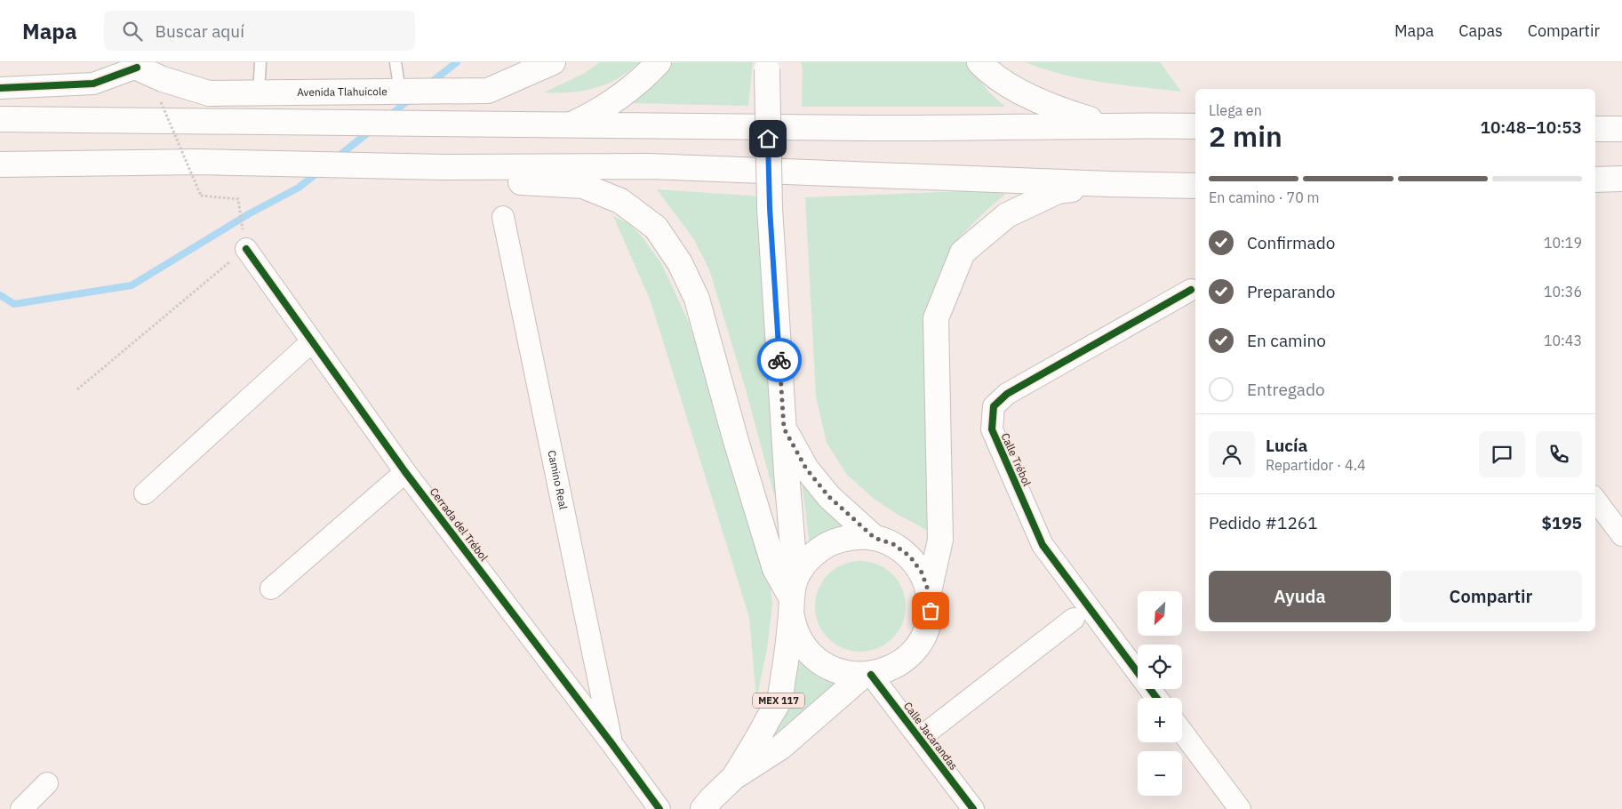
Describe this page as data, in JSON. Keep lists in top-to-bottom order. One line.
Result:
{"streets":{"main road":["Avenida Tlahuicole","MEX 117"],"street":["Calle Trébol","Camino Real","Cerrada del Trébol","Calle Jacarandas"]},"crossings":[["Camino Real","Cerrada del Trébol"],["MEX 117","Calle Jacarandas"]],"north":"bottom left","page":{"header":"Mapa","search":"Buscar aquí","nav":["Mapa","Capas","Compartir"],"heading":["2 min","Llega en","10:48–10:53"],"panel":["Lucía","Repartidor · 4.4","Pedido #1261","$195"],"bar":"En camino · 70 m","list":[["Confirmado","10:19"],["Preparando","10:36"],["En camino","10:43"],"Entregado"],"buttons":["Ayuda","Compartir"],"map_buttons":["+","−"]}}
